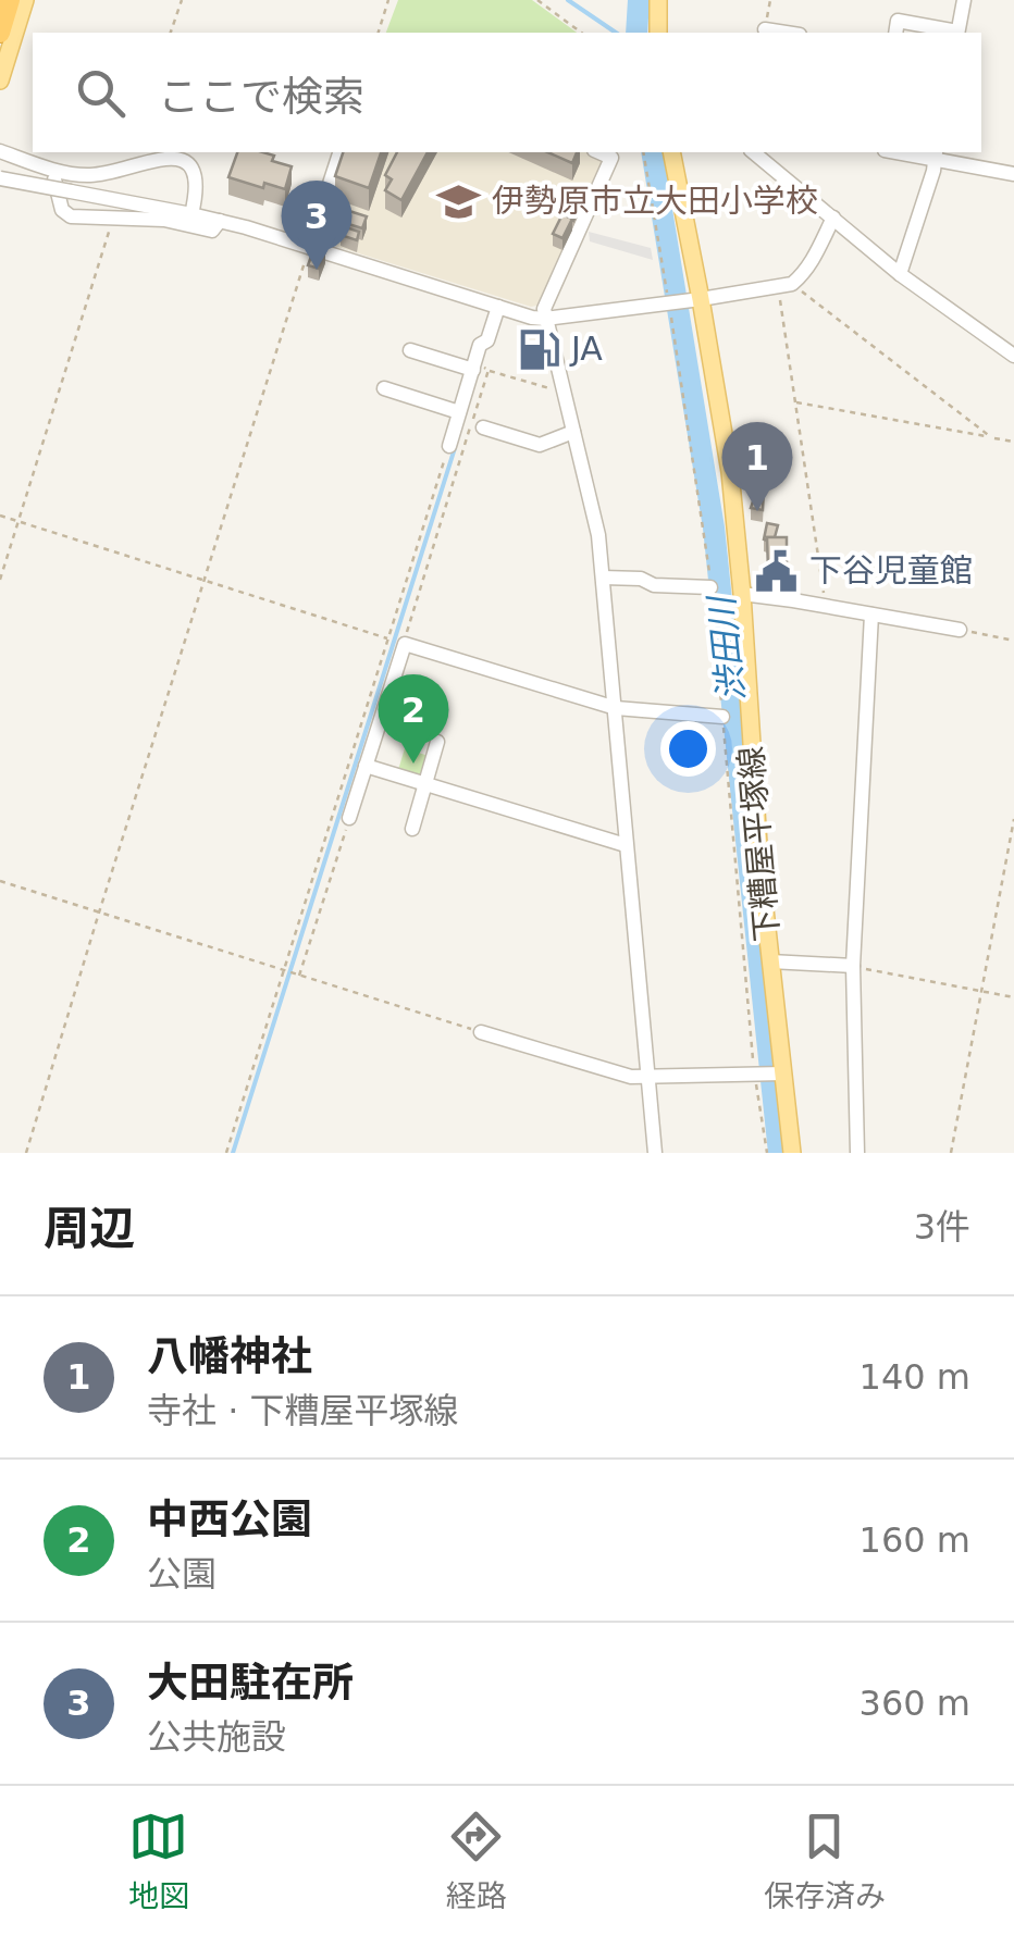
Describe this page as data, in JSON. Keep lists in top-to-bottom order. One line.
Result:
{"streets":{"main road":["下糟屋平塚線"]},"water":["渋田川"],"places":{"school or university":["伊勢原市立大田小学校"],"fuel station":["JA"],"public building":["下谷児童館"]},"page":{"search":"ここで検索","pins":["3","1","2"],"heading":["周辺","3件"],"list":[{"mark":"1","name":"八幡神社","note":"寺社 · 下糟屋平塚線","value":"140 m"},{"mark":"2","name":"中西公園","note":"公園","value":"160 m"},{"mark":"3","name":"大田駐在所","note":"公共施設","value":"360 m"}],"nav":["地図","経路","保存済み"]}}
